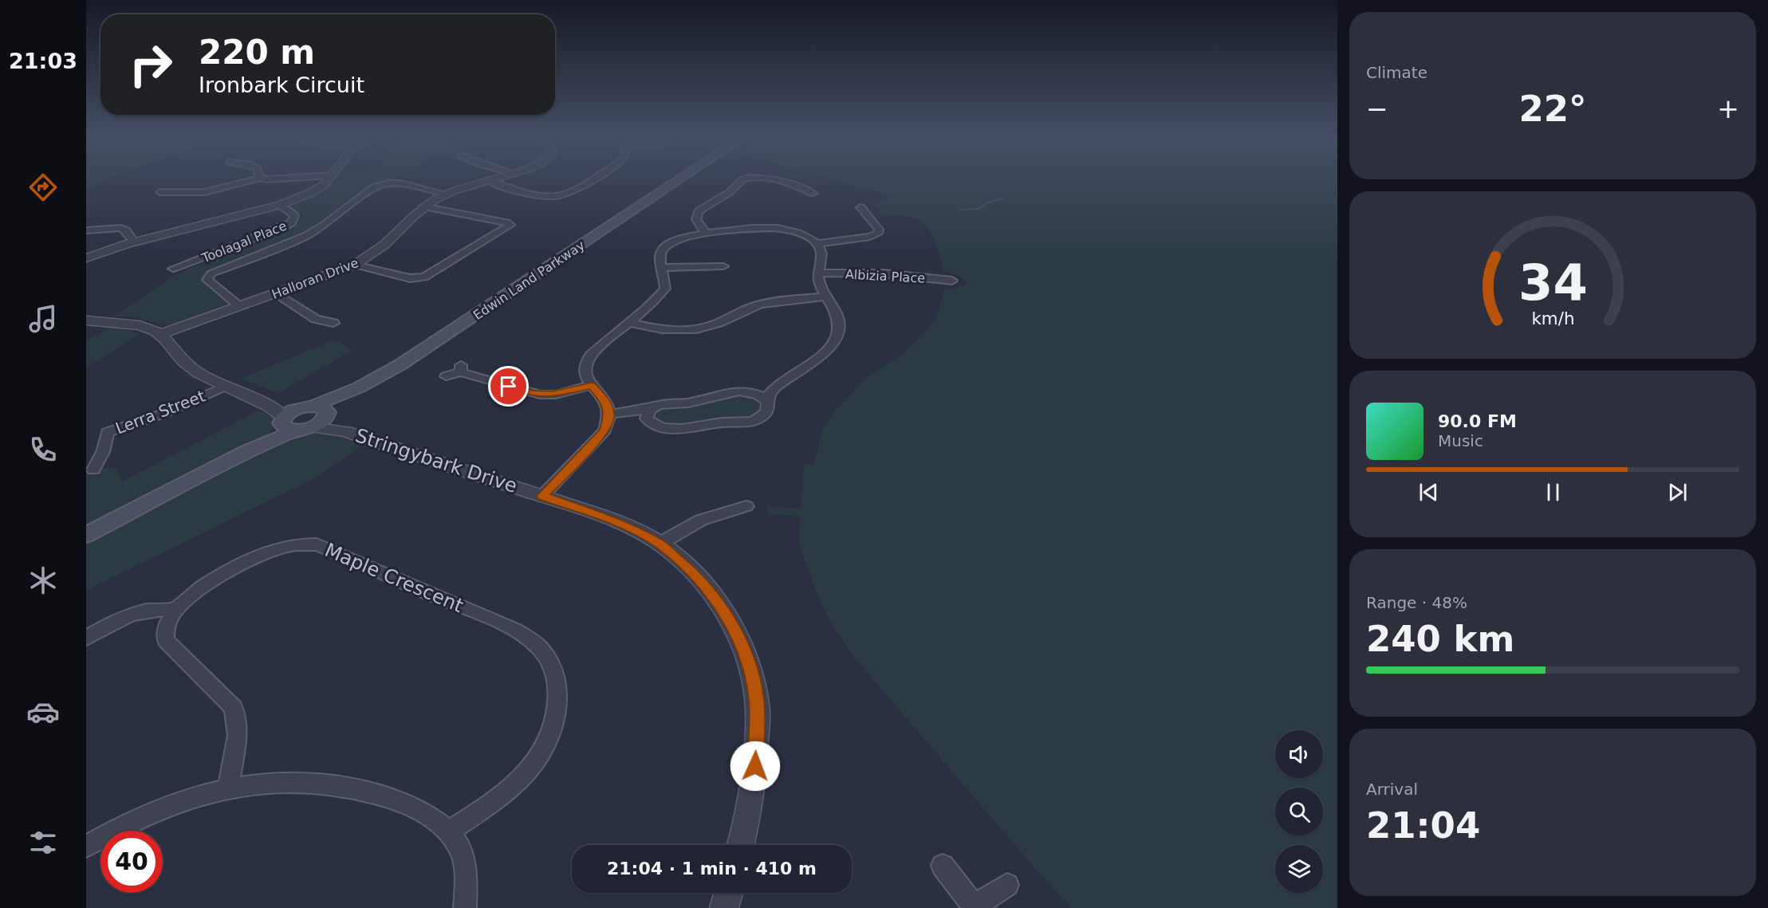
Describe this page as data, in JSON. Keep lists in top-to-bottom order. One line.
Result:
{"streets":{"main road":["Edwin Land Parkway"],"street":["Toolagal Place","Albizia Place","Halloran Drive","Lerra Street","Stringybark Drive","Maple Crescent"]},"crossings":[["Edwin Land Parkway","Stringybark Drive"]],"page":{"tabs":"21:03","tile":["Climate",["Range · 48%","240 km"],["Arrival","21:04"]],"turn":["220 m","Ironbark Circuit"],"heat":["−","22°","+"],"song":["90.0 FM","Music"],"limit":"40","trip":"21:04 · 1 min · 410 m","gauge":["34","km/h"]}}
